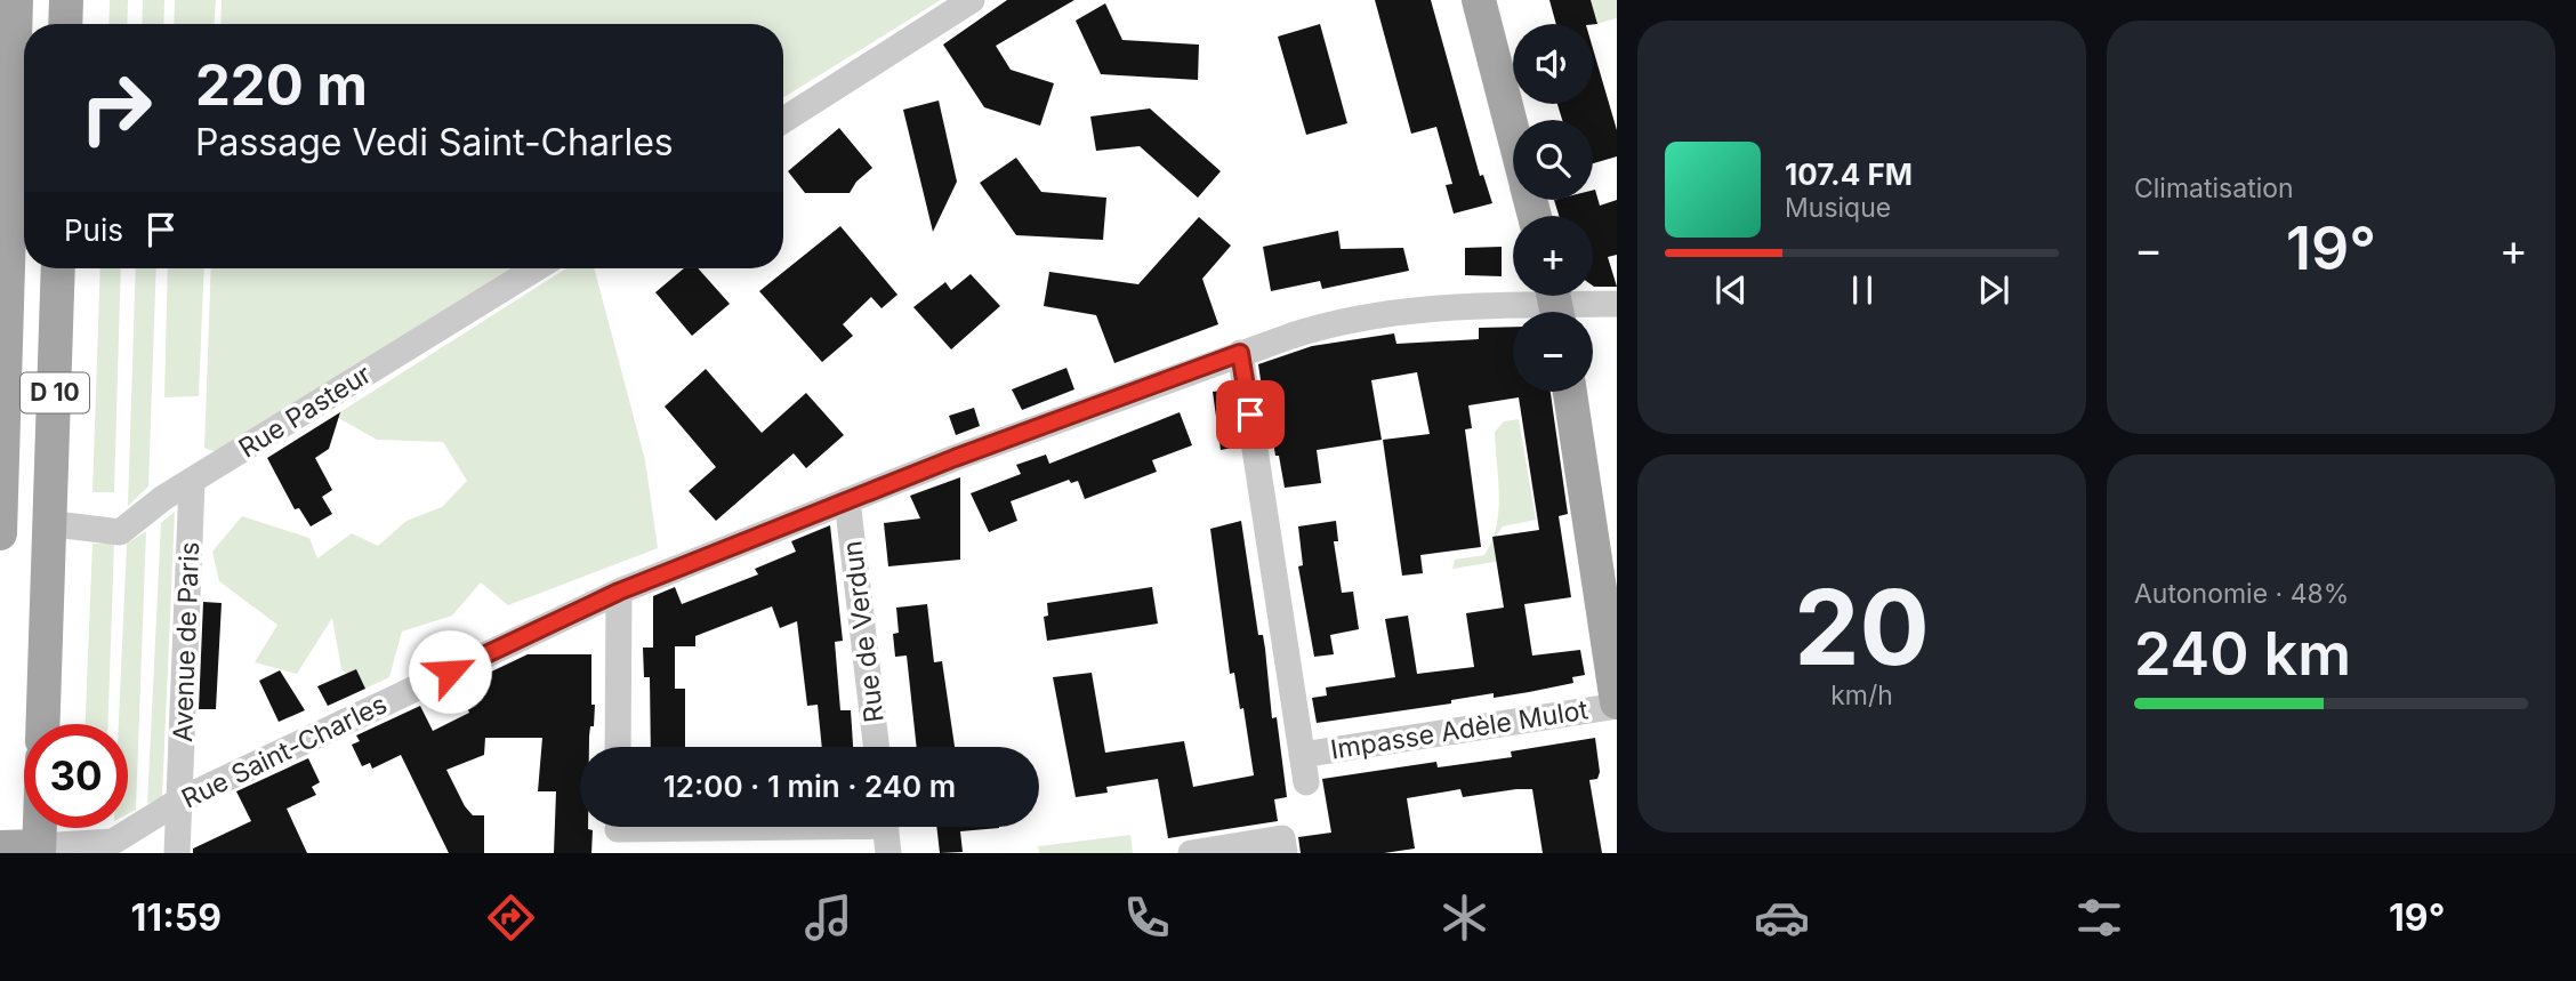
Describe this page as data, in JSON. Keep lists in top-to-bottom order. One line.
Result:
{"streets":{"main road":["D 10"],"street":["Rue Pasteur","Rue de Verdun","Avenue de Paris","Impasse Adèle Mulot","Rue Saint-Charles"]},"crossings":[["D 10","Rue Pasteur"],["Rue Pasteur","Avenue de Paris"],["Rue de Verdun","Rue Saint-Charles"],["Avenue de Paris","Rue Saint-Charles"]],"page":{"tile":["Climatisation",["20","km/h"],["Autonomie · 48%","240 km"]],"map_buttons":["+","−"],"turn":["220 m","Passage Vedi Saint-Charles"],"song":["107.4 FM","Musique"],"then":"Puis","heat":["−","19°","+"],"limit":"30","trip":"12:00 · 1 min · 240 m","tabs":["11:59","19°"]}}
